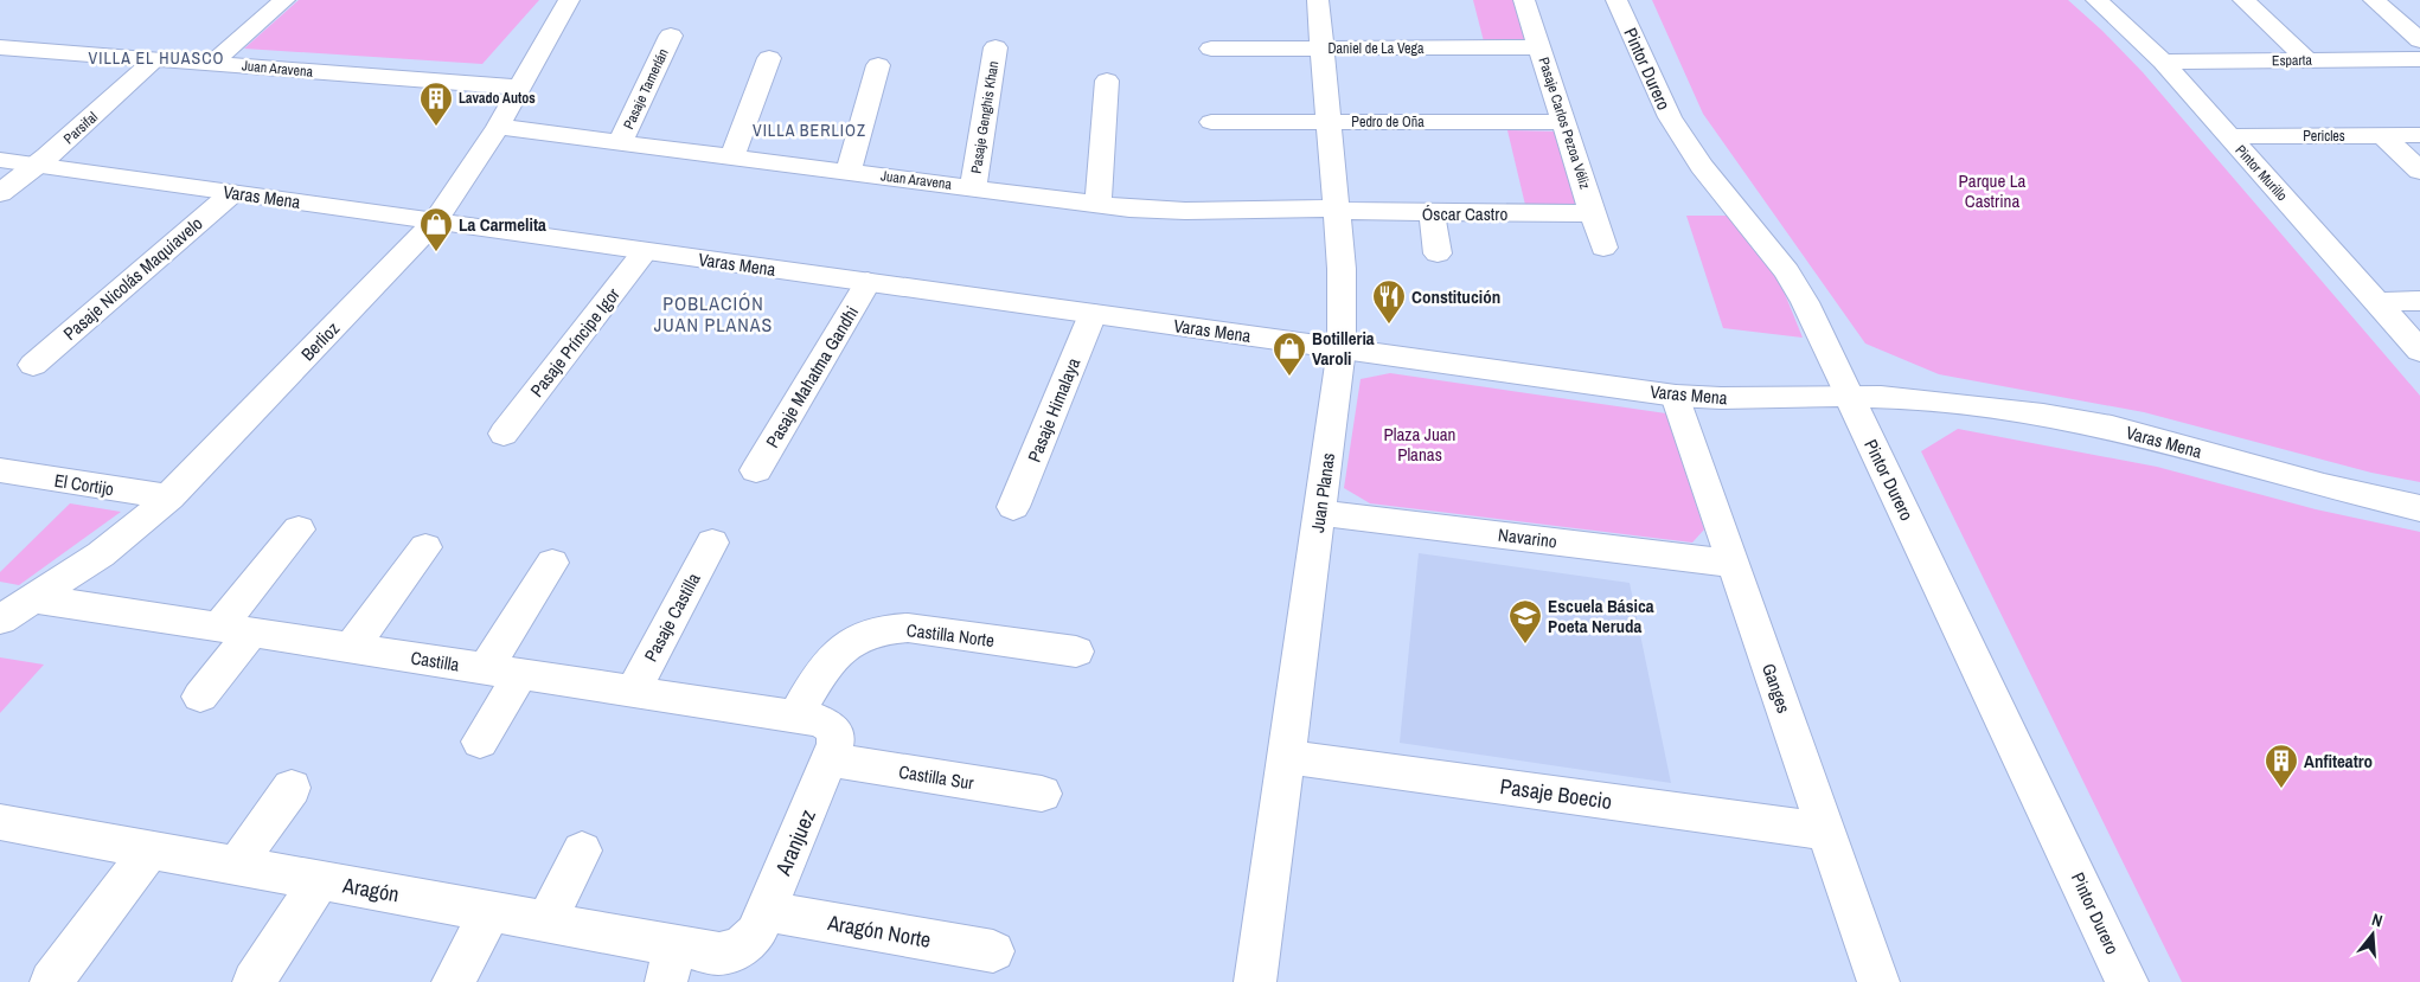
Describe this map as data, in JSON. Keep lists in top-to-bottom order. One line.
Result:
{"streets":{"street":["Daniel de La Vega","Esparta","Juan Aravena","Pintor Durero","Pasaje Tamerlán","Pasaje Genghis Khan","Pedro de Oña","Pasaje Carlos Pezoa Véliz","Parsifal","Pericles","Pintor Murillo","Varas Mena","Óscar Castro","Pasaje Nicolás Maquiavelo","Berlioz","Pasaje Príncipe Igor","Pasaje Mahatma Gandhi","Pasaje Himalaya","El Cortijo","Juan Planas","Navarino","Pasaje Castilla","Castilla Norte","Castilla","Ganges","Castilla Sur","Pasaje Boecio","Aranjuez","Aragón","Aragón Norte"]},"crossings":[["Daniel de La Vega","Pasaje Carlos Pezoa Véliz"],["Daniel de La Vega","Juan Planas"],["Esparta","Pintor Murillo"],["Juan Aravena","Pasaje Tamerlán"],["Juan Aravena","Pasaje Genghis Khan"],["Juan Aravena","Parsifal"],["Juan Aravena","Óscar Castro"],["Juan Aravena","Berlioz"],["Juan Aravena","Juan Planas"],["Pintor Durero","Varas Mena"],["Pedro de Oña","Pasaje Carlos Pezoa Véliz"],["Pedro de Oña","Juan Planas"],["Pasaje Carlos Pezoa Véliz","Óscar Castro"],["Parsifal","Varas Mena"],["Pericles","Pintor Murillo"],["Varas Mena","Pasaje Nicolás Maquiavelo"],["Varas Mena","Berlioz"],["Varas Mena","Pasaje Príncipe Igor"],["Varas Mena","Pasaje Mahatma Gandhi"],["Varas Mena","Pasaje Himalaya"],["Varas Mena","Juan Planas"],["Varas Mena","Ganges"],["Óscar Castro","Juan Planas"],["Berlioz","El Cortijo"],["Berlioz","Castilla"],["Juan Planas","Navarino"],["Juan Planas","Pasaje Boecio"],["Navarino","Ganges"],["Pasaje Castilla","Castilla"],["Castilla Norte","Castilla"],["Castilla","Castilla Sur"],["Castilla","Aranjuez"],["Ganges","Pasaje Boecio"],["Castilla Sur","Aranjuez"],["Aranjuez","Aragón"],["Aranjuez","Aragón Norte"]],"districts":["VILLA EL HUASCO","VILLA BERLIOZ","POBLACIÓN JUAN PLANAS"],"parks":["Parque La Castrina","Plaza Juan Planas"],"places":{"building":["Lavado Autos","Anfiteatro"],"shop":["La Carmelita","Botilleria Varoli"],"restaurant":["Constitución"],"school or university":["Escuela Básica Poeta Neruda"]},"north":"top"}
